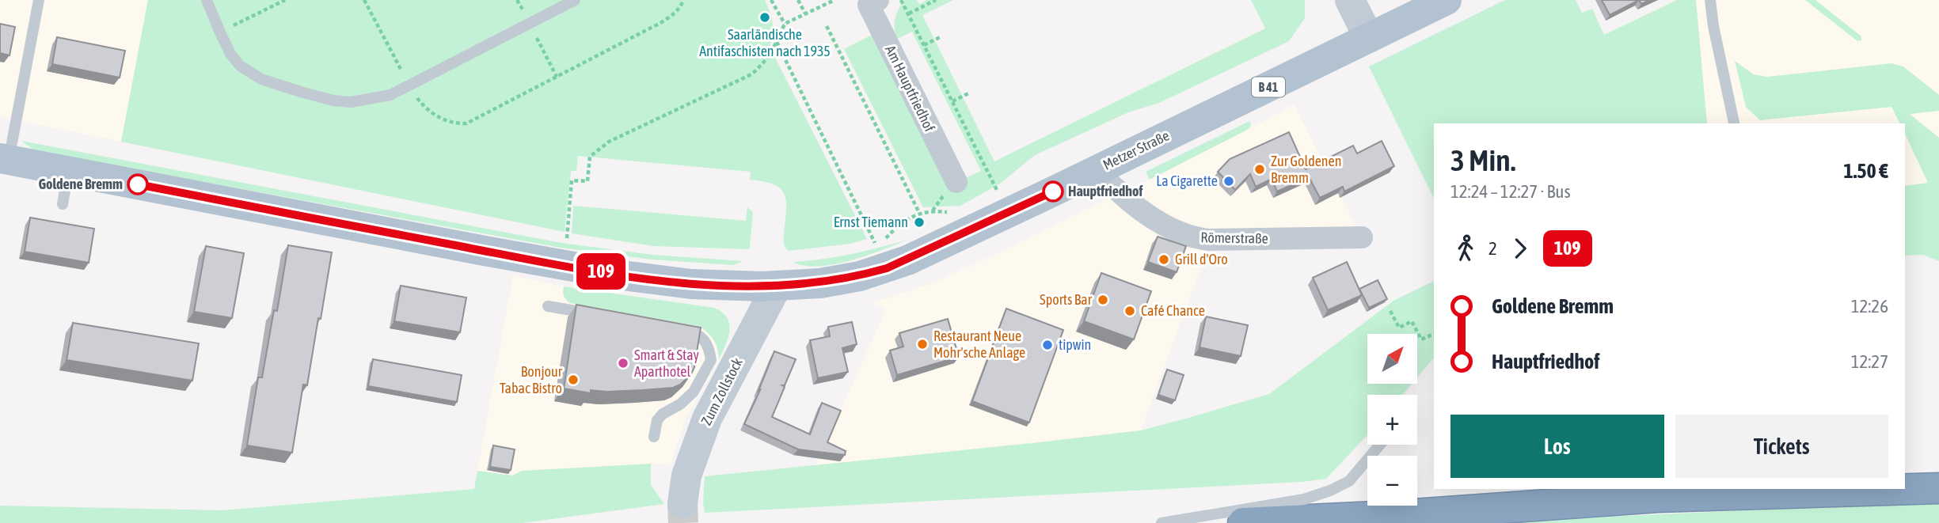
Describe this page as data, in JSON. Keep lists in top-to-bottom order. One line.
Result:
{"streets":{"main road":["B 41","Metzer Straße"],"street":["Am Hauptfriedhof","Römerstraße","Zum Zollstock"]},"crossings":[["Metzer Straße","Römerstraße"],["Metzer Straße","Zum Zollstock"]],"places":["Saarländische Antifaschisten nach 1935","Zur Goldenen Bremm","La Cigarette","Goldene Bremm","Hauptfriedhof","Ernst Tiemann","Grill d'Oro","Sports Bar","Café Chance","Restaurant Neue Mohr'sche Anlage","tipwin","Smart & Stay Aparthotel","Bonjour Tabac Bistro"],"lines":["bus line 109"],"north":"top right","page":{"on_map":"109","heading":["3 Min.","12:24 – 12:27 · Bus","1.50 €"],"legs":["2","109"],"list":[{"name":"Goldene Bremm","value":"12:26"},{"name":"Hauptfriedhof","value":"12:27"}],"map_buttons":["+","−"],"buttons":["Los","Tickets"]}}
